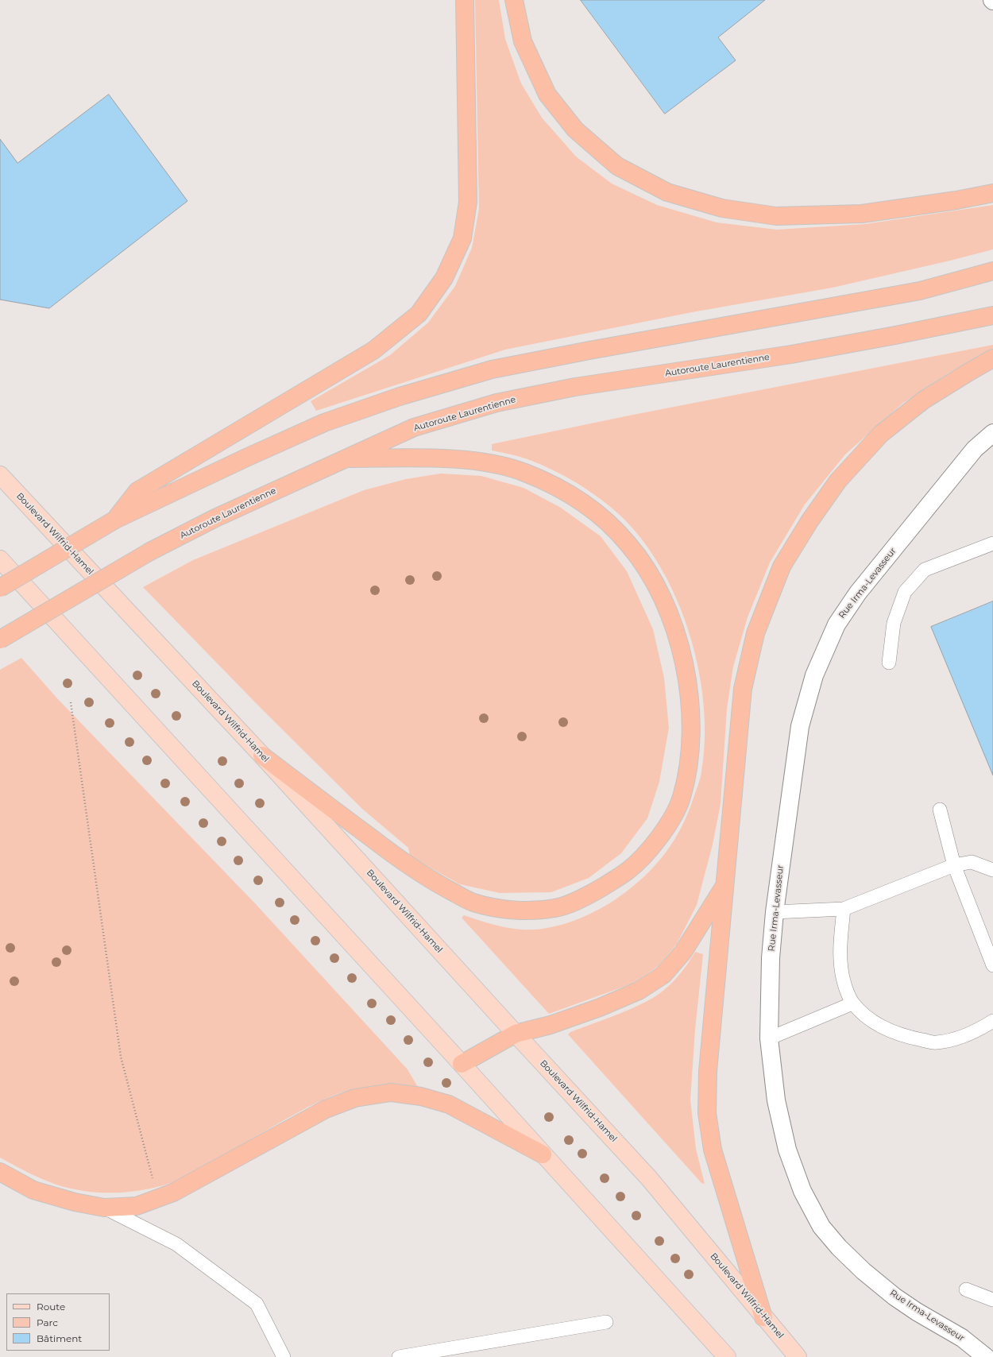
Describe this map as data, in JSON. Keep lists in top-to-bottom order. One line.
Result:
{"streets":{"highway":["Autoroute Laurentienne"],"main road":["Boulevard Wilfrid-Hamel"],"street":["Rue Irma-Levasseur"]},"legend":["Route","Parc","Bâtiment"]}
